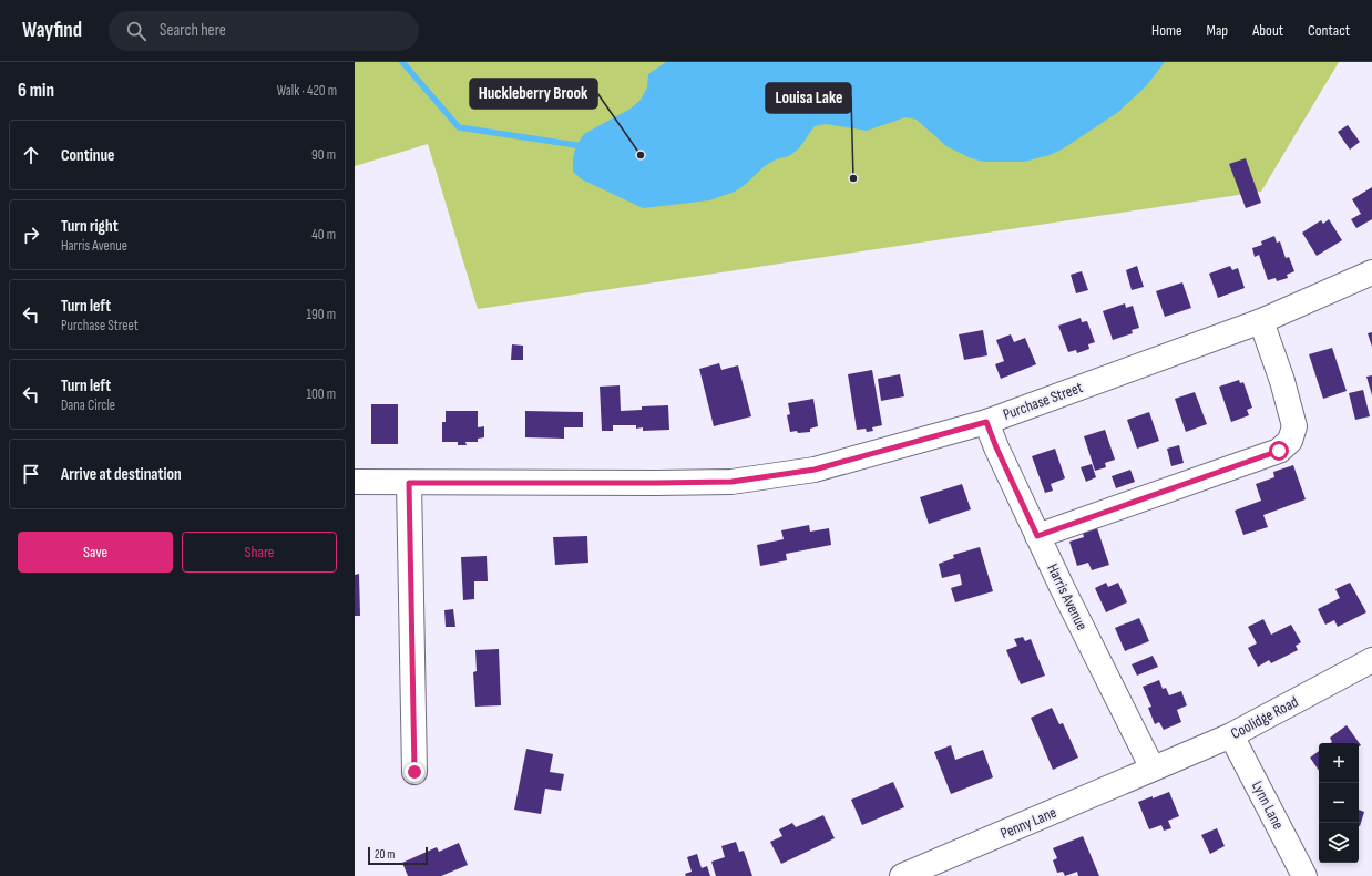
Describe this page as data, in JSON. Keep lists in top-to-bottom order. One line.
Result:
{"streets":{"street":["Purchase Street","Harris Avenue","Coolidge Road","Lynn Lane","Penny Lane"]},"crossings":[["Purchase Street","Harris Avenue"],["Harris Avenue","Coolidge Road"],["Harris Avenue","Penny Lane"],["Coolidge Road","Lynn Lane"],["Coolidge Road","Penny Lane"]],"places":["Huckleberry Brook","Louisa Lake"],"scale_bar":"20 m","page":{"header":"Wayfind","search":"Search here","nav":["Home","Map","About","Contact"],"heading":["6 min","Walk · 420 m"],"list":[["Continue","90 m"],["Turn right","Harris Avenue","40 m"],["Turn left","Purchase Street","190 m"],["Turn left","Dana Circle","100 m"],"Arrive at destination"],"buttons":["Save","Share"],"map_buttons":["+","−"],"scale":"20 m"}}
